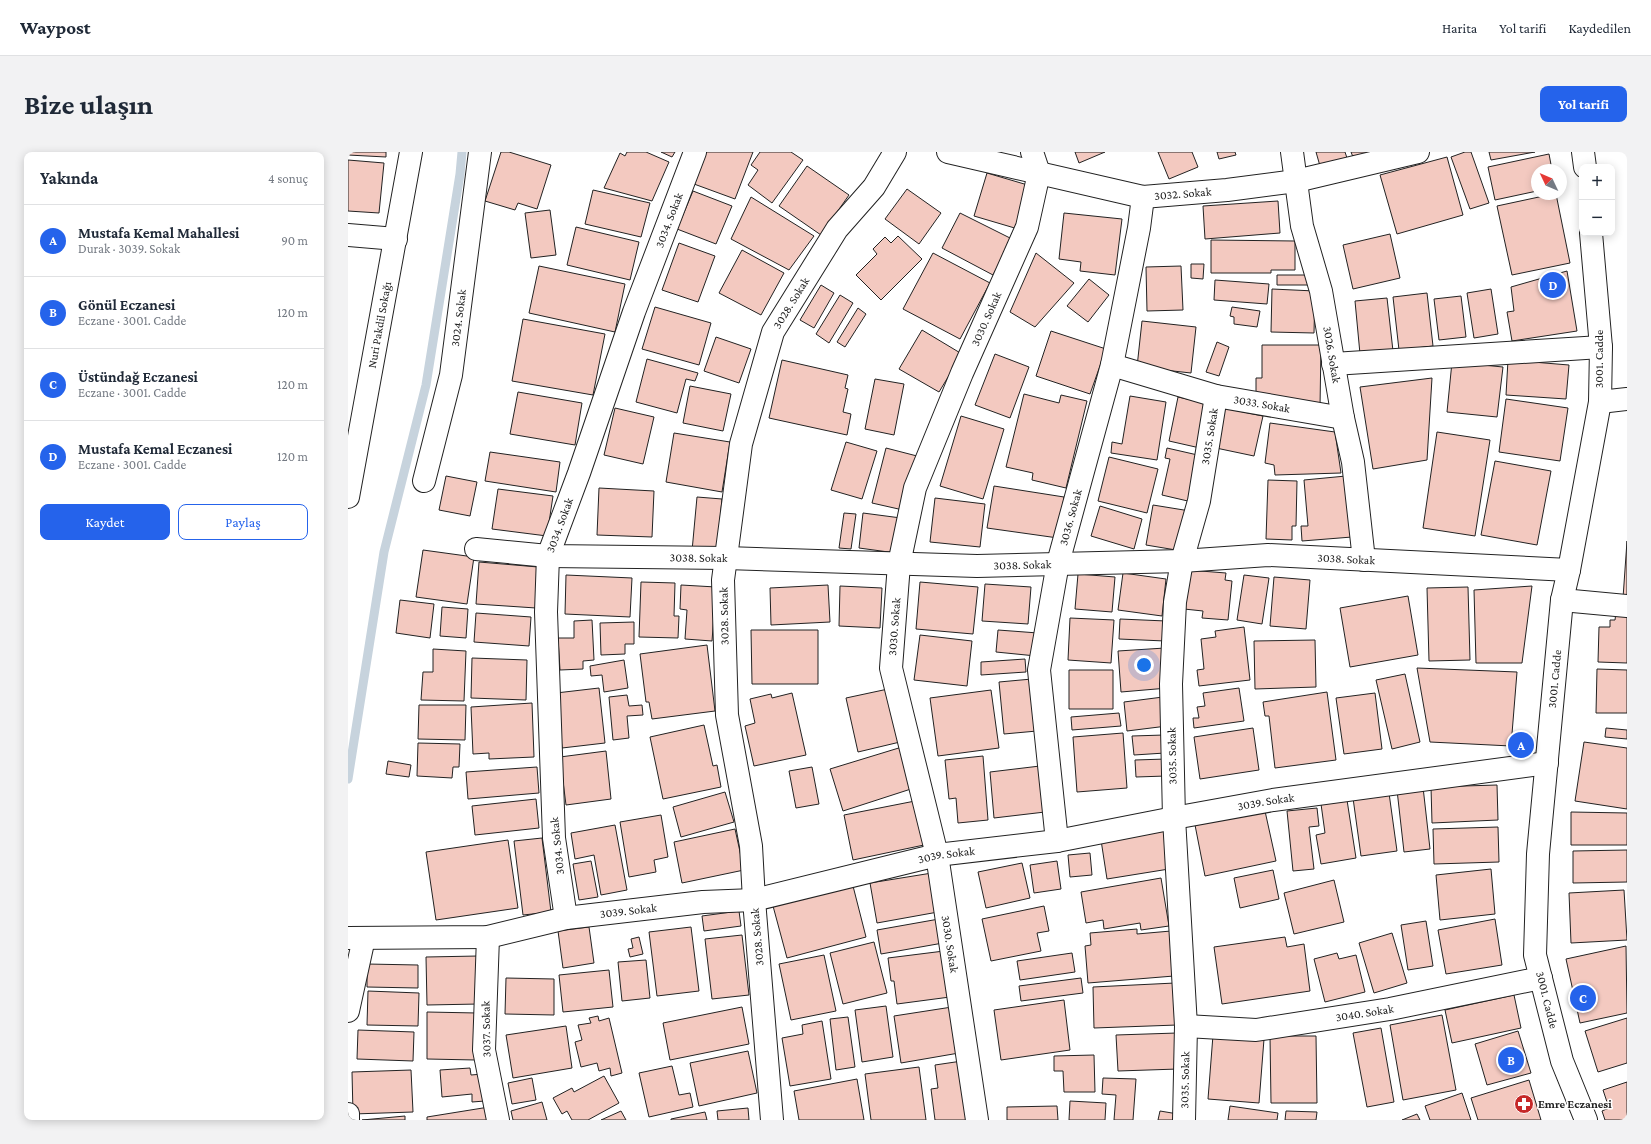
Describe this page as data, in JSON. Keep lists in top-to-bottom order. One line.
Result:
{"streets":{"street":["3032. Sokak","3034. Sokak","3028. Sokak","3024. Sokak","3030. Sokak","Nuri Pakdil Sokağı","3026. Sokak","3001. Cadde","3033. Sokak","3035. Sokak","3036. Sokak","3038. Sokak","3039. Sokak","3040. Sokak","3037. Sokak"]},"crossings":[["3032. Sokak","3030. Sokak"],["3032. Sokak","3026. Sokak"],["3032. Sokak","3036. Sokak"],["3034. Sokak","3038. Sokak"],["3034. Sokak","3039. Sokak"],["3028. Sokak","3038. Sokak"],["3028. Sokak","3039. Sokak"],["3030. Sokak","3038. Sokak"],["3030. Sokak","3039. Sokak"],["3026. Sokak","3033. Sokak"],["3026. Sokak","3038. Sokak"],["3001. Cadde","3038. Sokak"],["3001. Cadde","3039. Sokak"],["3001. Cadde","3040. Sokak"],["3033. Sokak","3035. Sokak"],["3033. Sokak","3036. Sokak"],["3035. Sokak","3038. Sokak"],["3035. Sokak","3039. Sokak"],["3035. Sokak","3040. Sokak"],["3036. Sokak","3038. Sokak"],["3036. Sokak","3039. Sokak"],["3039. Sokak","3037. Sokak"]],"places":{"pharmacy":["Emre Eczanesi"]},"north":"top left","page":{"header":"Waypost","nav":["Harita","Yol tarifi","Kaydedilen"],"buttons":["Yol tarifi",["Kaydet","Paylaş"]],"title":"Bize ulaşın","heading":["Yakında","4 sonuç"],"map_buttons":["+","−"],"list":[{"mark":"A","name":"Mustafa Kemal Mahallesi","note":"Durak · 3039. Sokak","value":"90 m"},{"mark":"B","name":"Gönül Eczanesi","note":"Eczane · 3001. Cadde","value":"120 m"},{"mark":"C","name":"Üstündağ Eczanesi","note":"Eczane · 3001. Cadde","value":"120 m"},{"mark":"D","name":"Mustafa Kemal Eczanesi","note":"Eczane · 3001. Cadde","value":"120 m"}],"pins":["D","A","C","B"]}}
